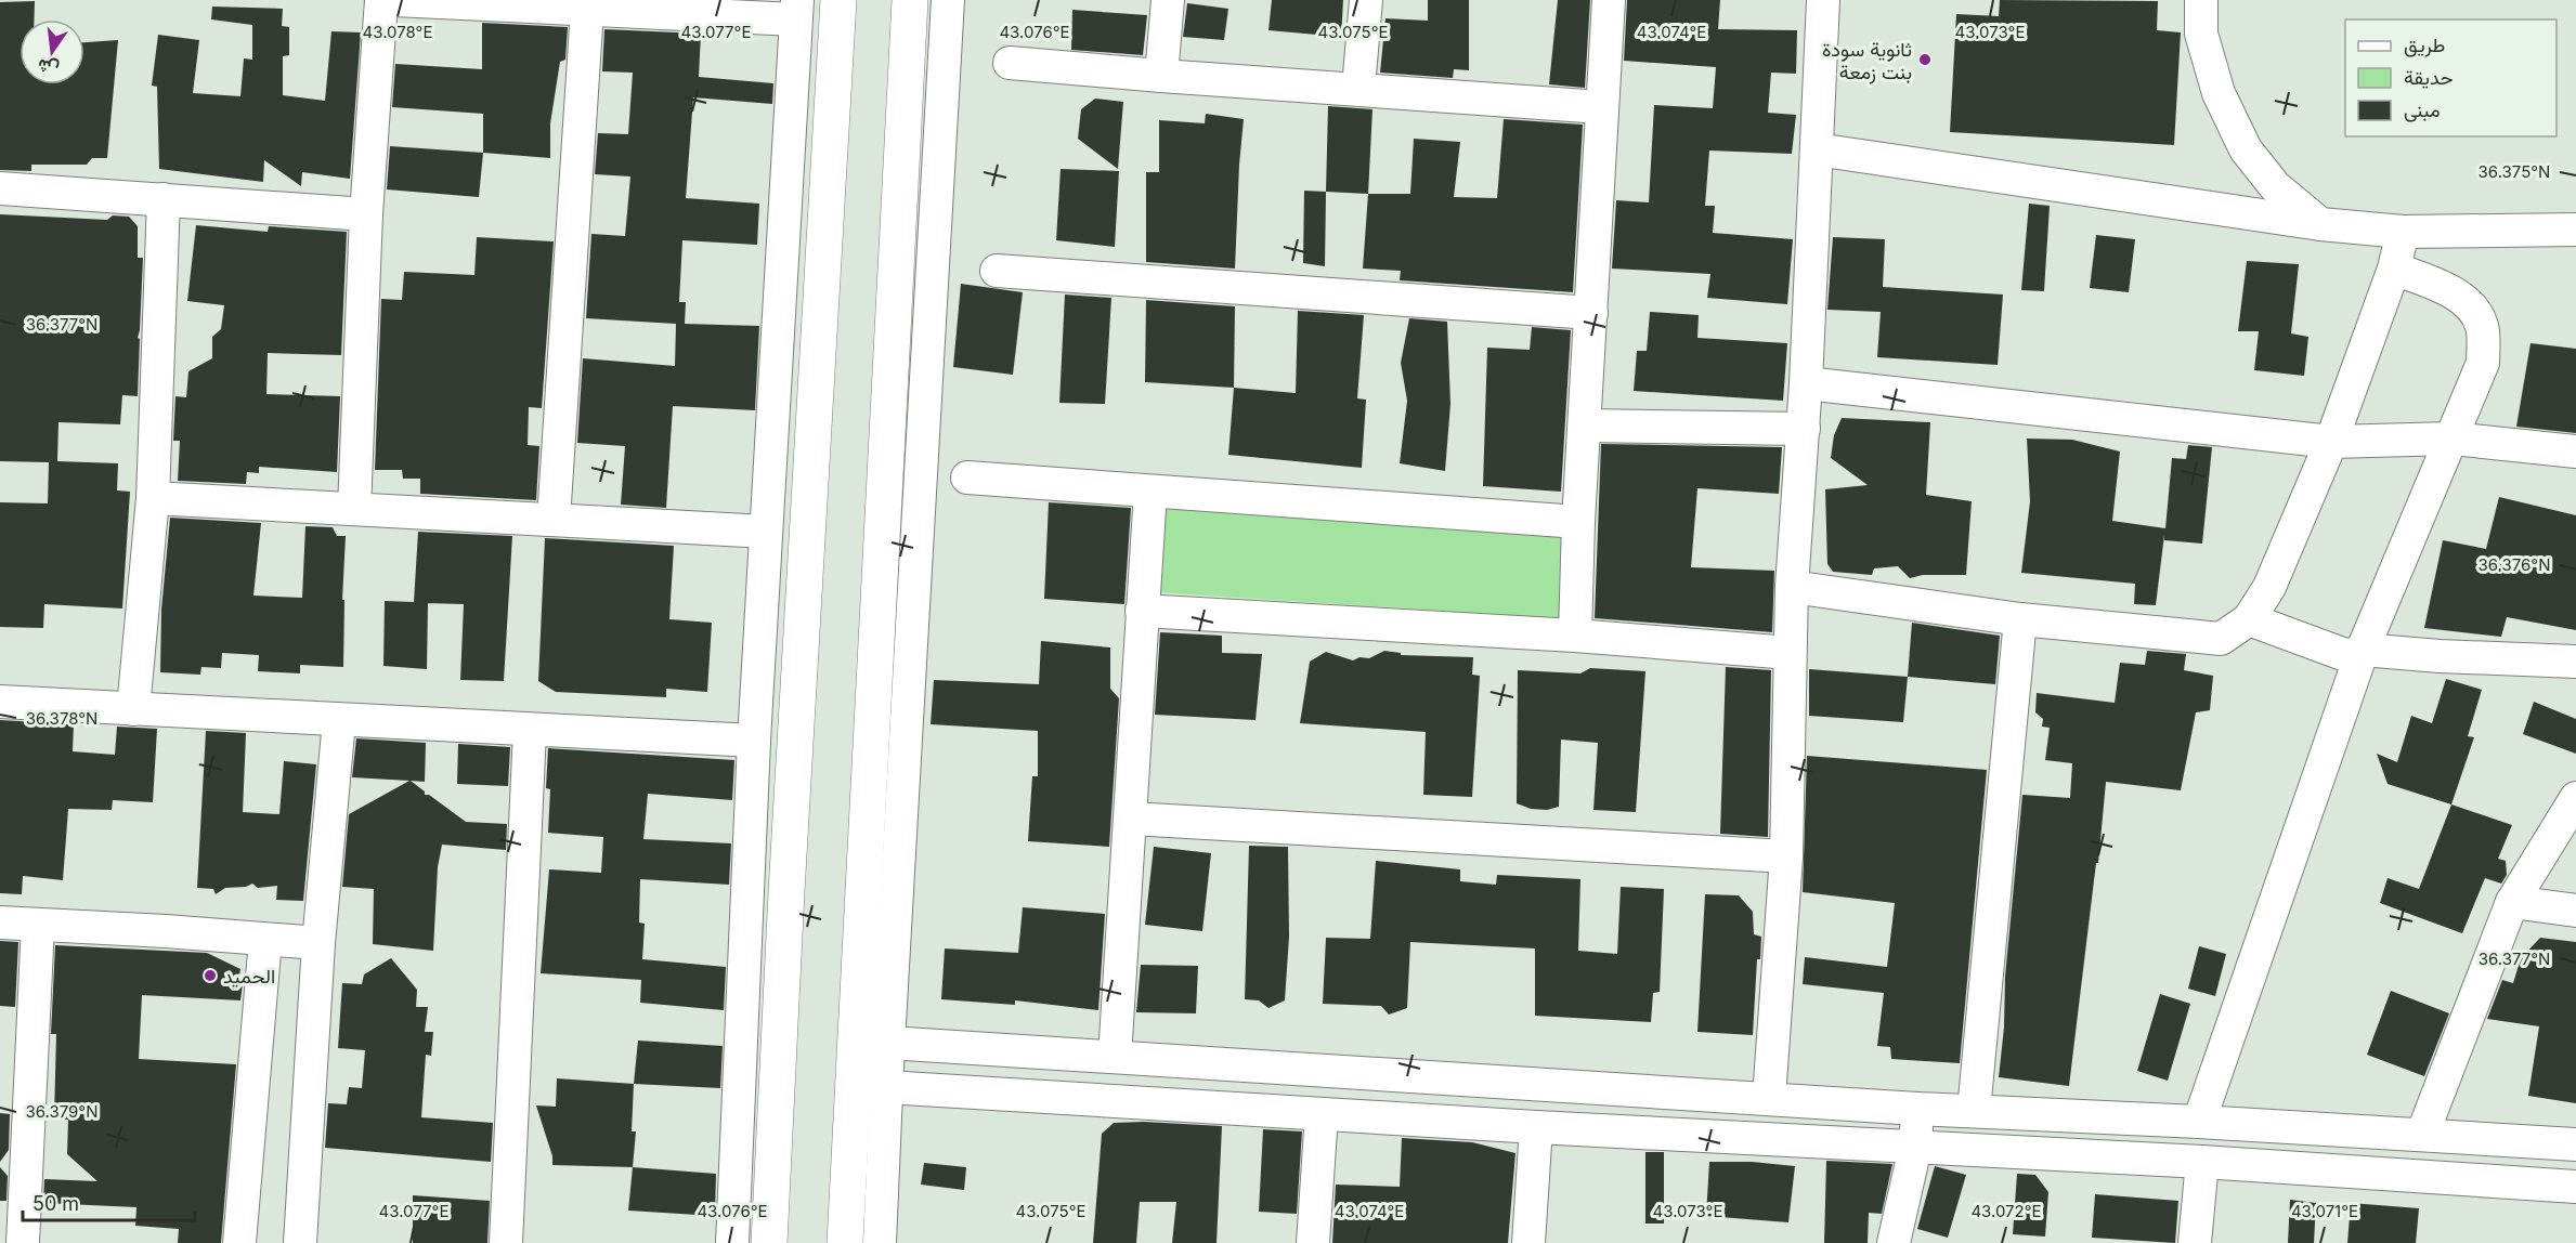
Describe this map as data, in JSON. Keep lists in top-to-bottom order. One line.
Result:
{"places":["ثانوية سودة بنت زمعة","الحميد"],"legend":["طريق","حديقة","مبنى"],"scale_bar":"50 m","north":"bottom","coordinates":["43.078°E","43.077°E","43.076°E","43.075°E","43.074°E","43.073°E","36.375°N","36.377°N","36.376°N","36.378°N","36.379°N","43.072°E","43.071°E"]}
